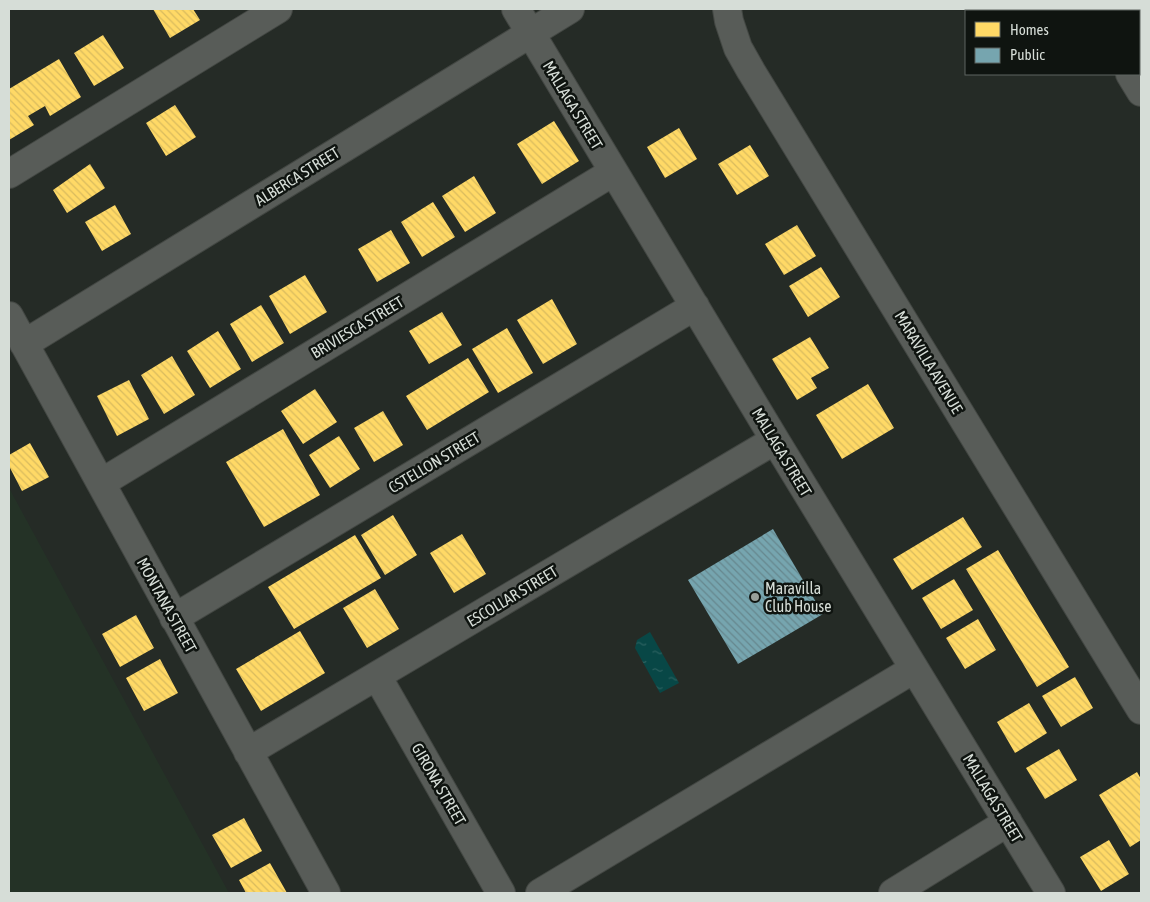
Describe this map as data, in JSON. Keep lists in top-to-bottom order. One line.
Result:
{"streets":{"street":["MALLAGA STREET","ALBERCA STREET","BRIVIESCA STREET","MARAVILLA AVENUE","CSTELLON STREET","ESCOLLAR STREET","MONTANA STREET","GIRONA STREET"]},"crossings":[["MALLAGA STREET","ALBERCA STREET"],["MALLAGA STREET","BRIVIESCA STREET"],["MALLAGA STREET","CSTELLON STREET"],["MALLAGA STREET","ESCOLLAR STREET"],["ALBERCA STREET","MONTANA STREET"],["BRIVIESCA STREET","MONTANA STREET"],["CSTELLON STREET","MONTANA STREET"],["ESCOLLAR STREET","MONTANA STREET"],["ESCOLLAR STREET","GIRONA STREET"]],"places":["Maravilla Club House"],"legend":["Homes","Public"]}
